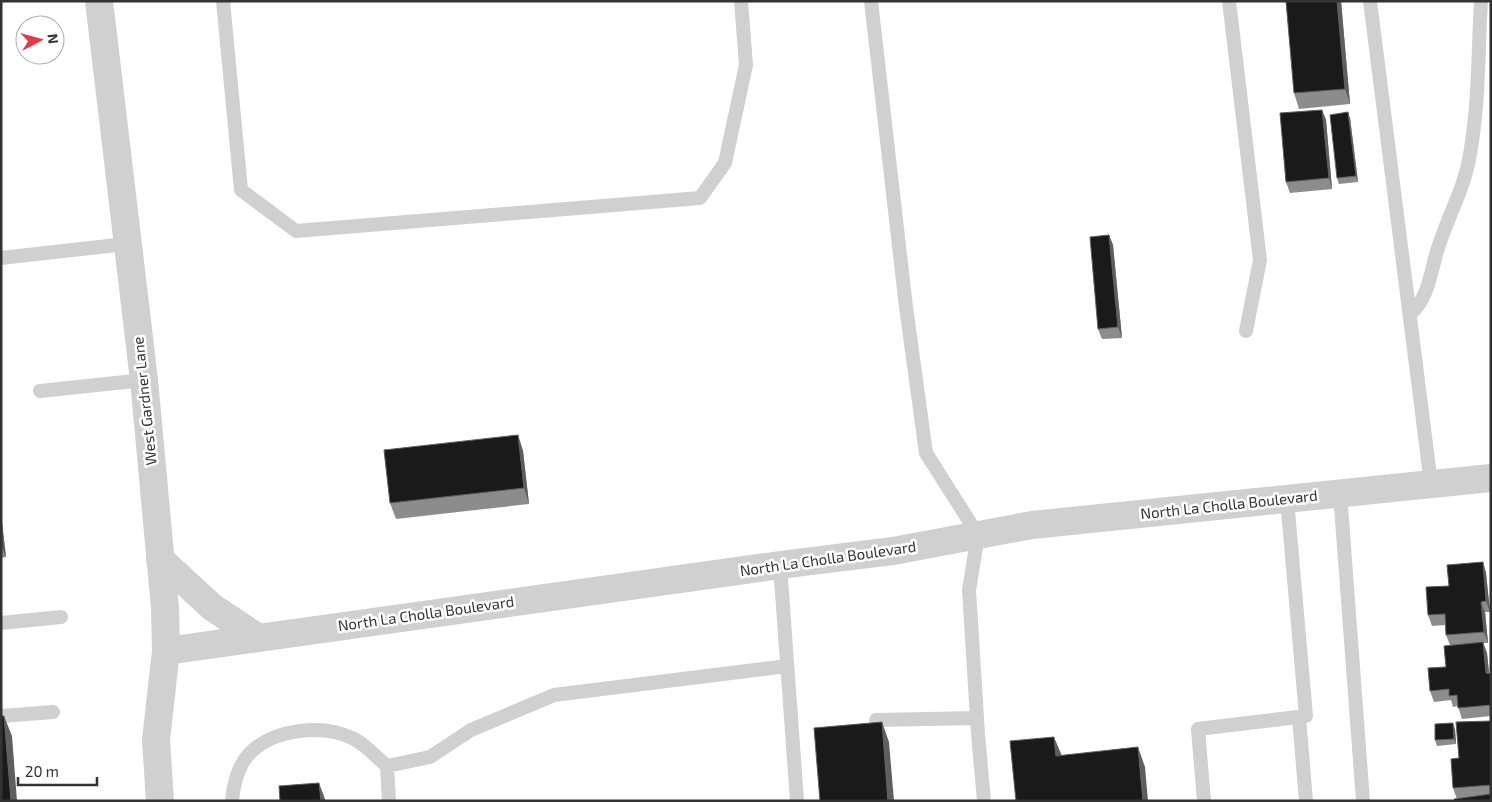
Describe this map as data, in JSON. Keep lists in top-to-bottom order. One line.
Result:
{"streets":{"street":["West Gardner Lane","North La Cholla Boulevard"]},"crossings":[["West Gardner Lane","North La Cholla Boulevard"]],"scale_bar":"20 m","north":"right"}
